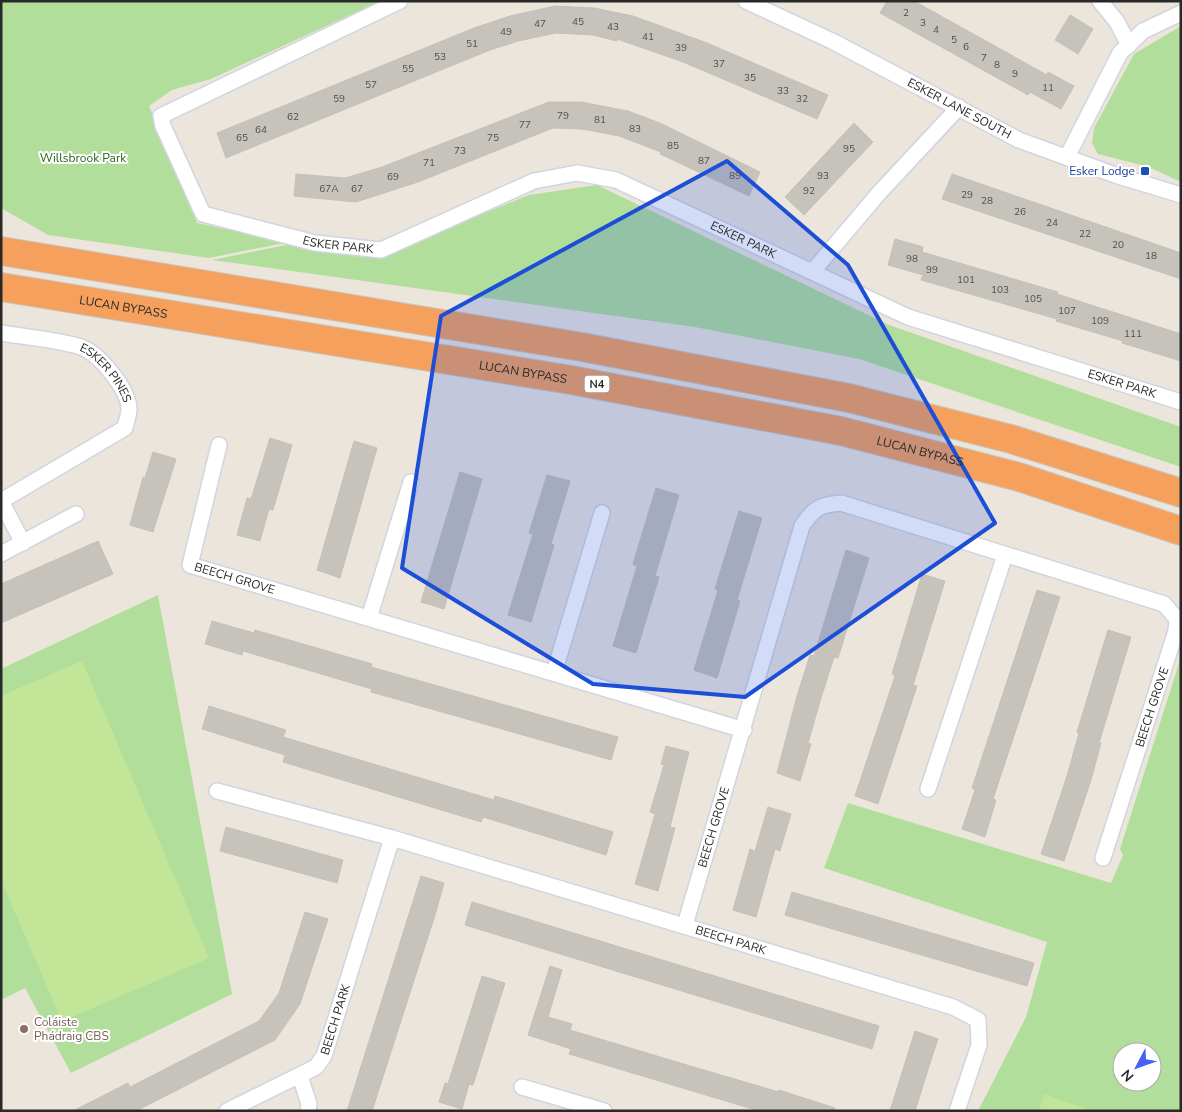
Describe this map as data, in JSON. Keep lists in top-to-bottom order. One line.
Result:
{"streets":{"highway":["LUCAN BYPASS","N4"],"street":["ESKER LANE SOUTH","ESKER PARK","ESKER PINES","BEECH GROVE","BEECH PARK"]},"crossings":[["BEECH GROVE","BEECH PARK"]],"parks":["Willsbrook Park"],"places":{"transit":["Esker Lodge"],"other":["Coláiste Phádraig CBS"]},"house_numbers":["2","45","3","47","43","4","49","41","5","51","6","39","53","7","37","8","55","9","35","57","11","33","59","32","79","62","81","77","83","64","65","75","85","95","73","87","71","89","93","69","67A","67","92","29","28","26","24","22","20","18","98","99","101","103","105","107","109","111"],"north":"bottom left"}
